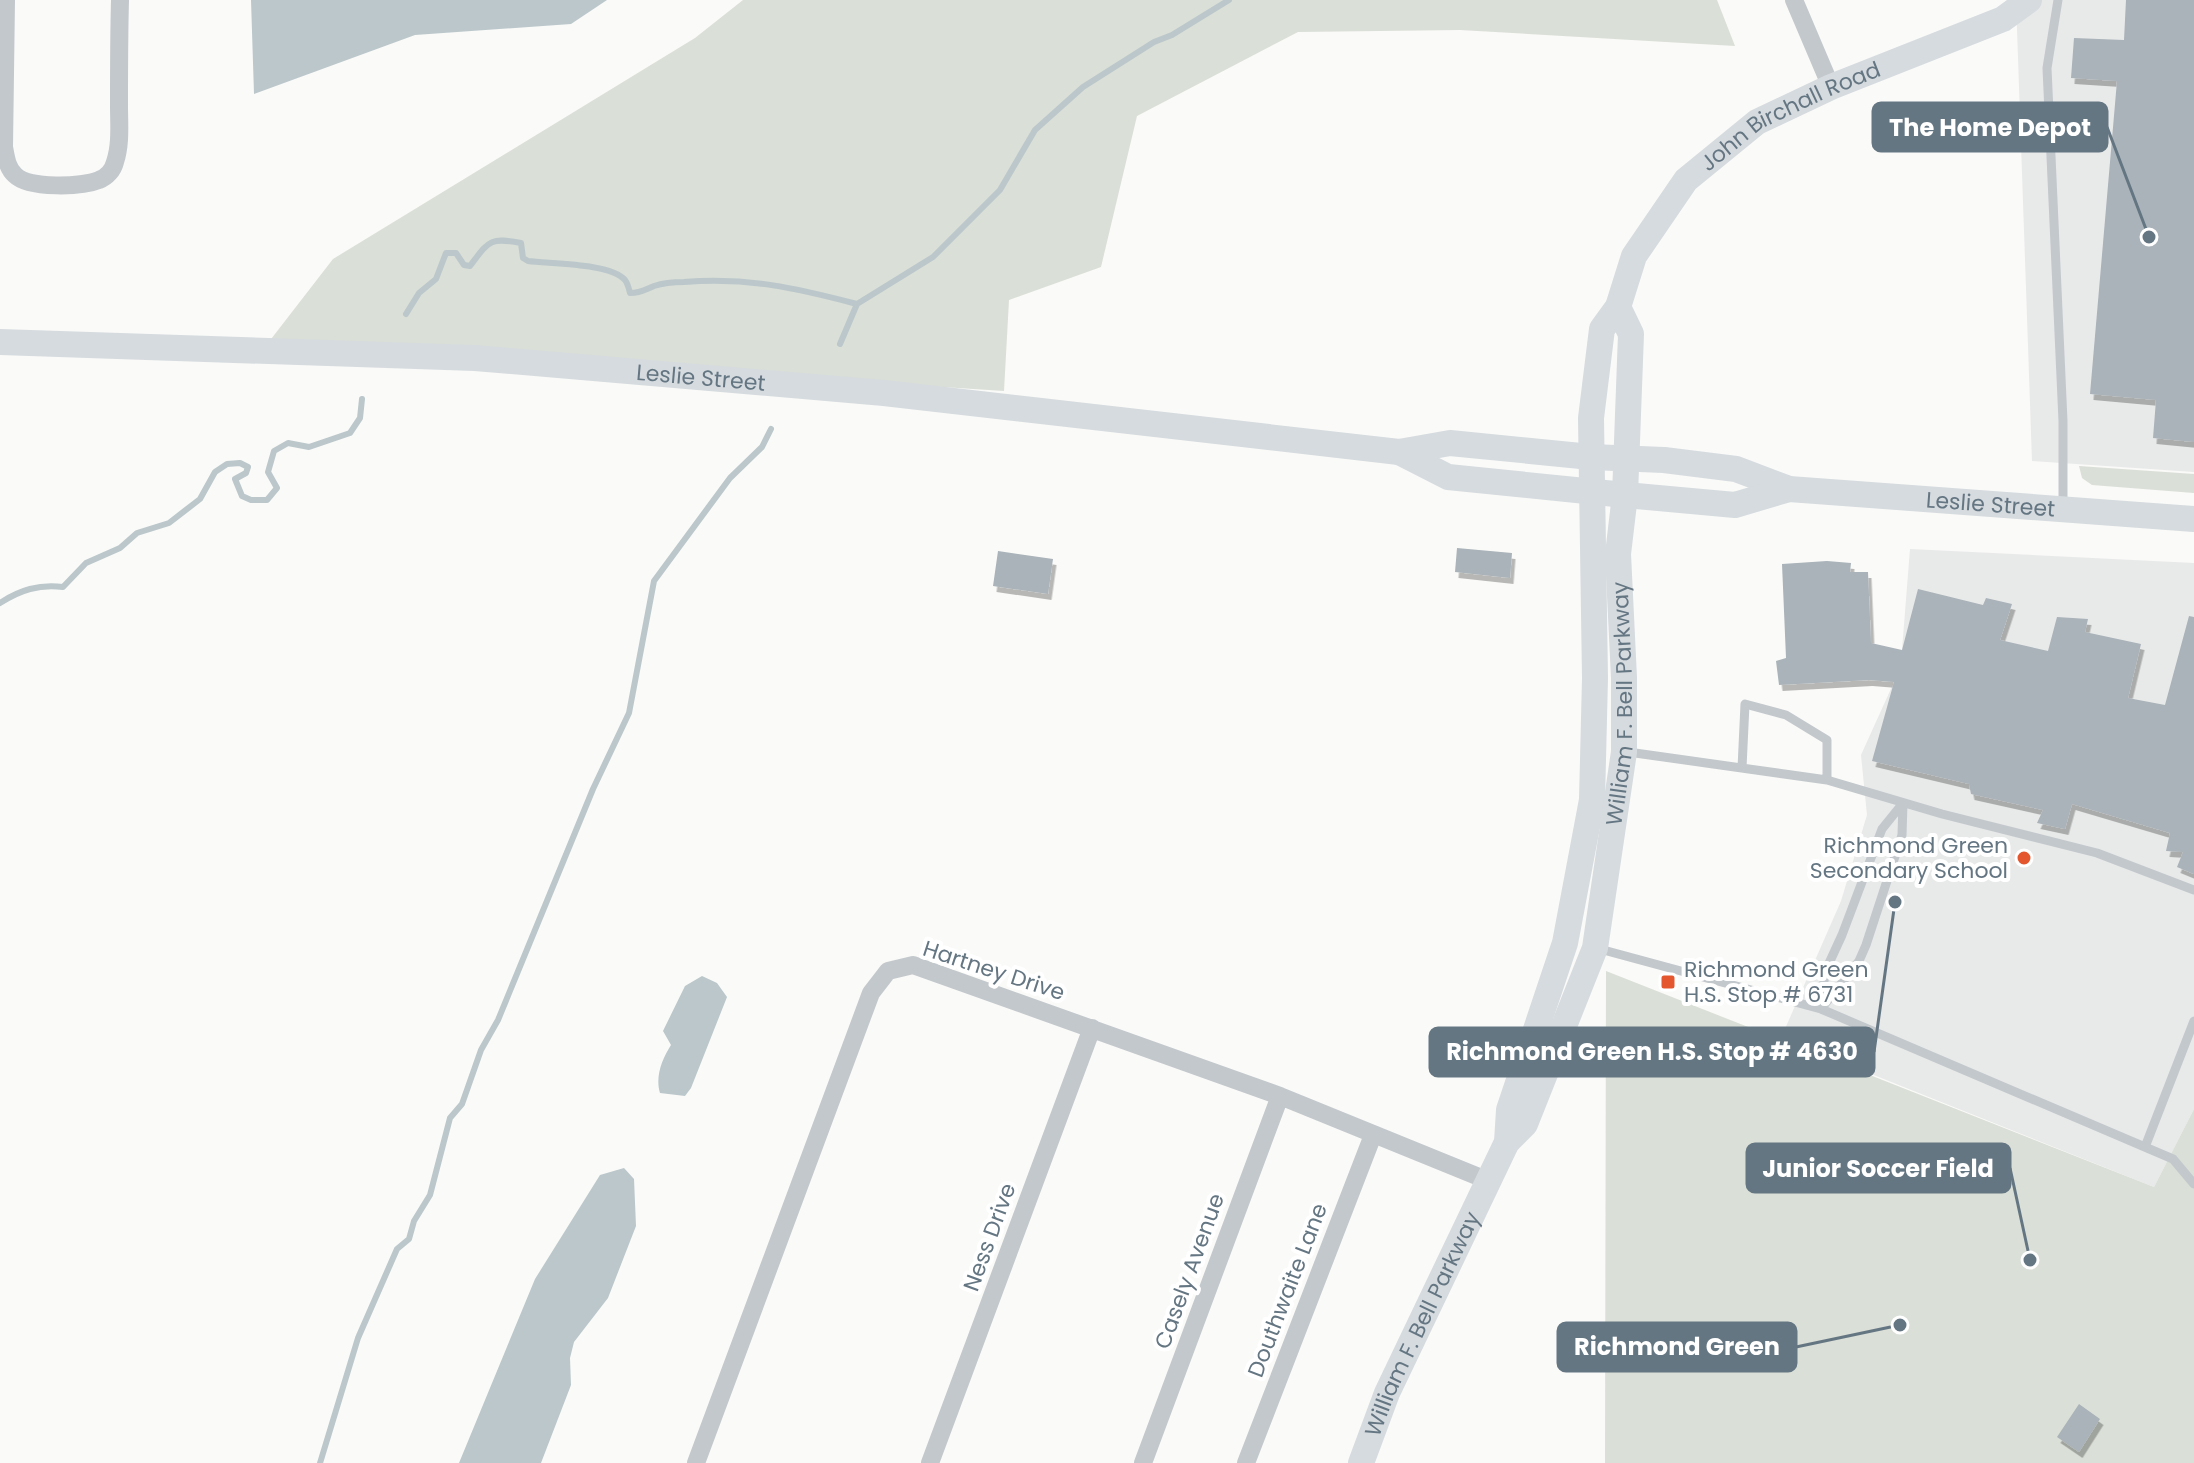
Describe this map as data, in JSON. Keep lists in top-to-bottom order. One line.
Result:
{"streets":{"street":["John Birchall Road","Leslie Street","William F. Bell Parkway","Hartney Drive","Ness Drive","Casely Avenue","Douthwaite Lane"]},"crossings":[["John Birchall Road","Leslie Street"],["John Birchall Road","William F. Bell Parkway"],["Leslie Street","William F. Bell Parkway"],["William F. Bell Parkway","Hartney Drive"],["Hartney Drive","Ness Drive"],["Hartney Drive","Casely Avenue"],["Hartney Drive","Douthwaite Lane"]],"places":{"other":["The Home Depot","Richmond Green Secondary School","Richmond Green H.S. Stop # 4630","Junior Soccer Field","Richmond Green"],"transit":["Richmond Green H.S. Stop # 6731"]}}
